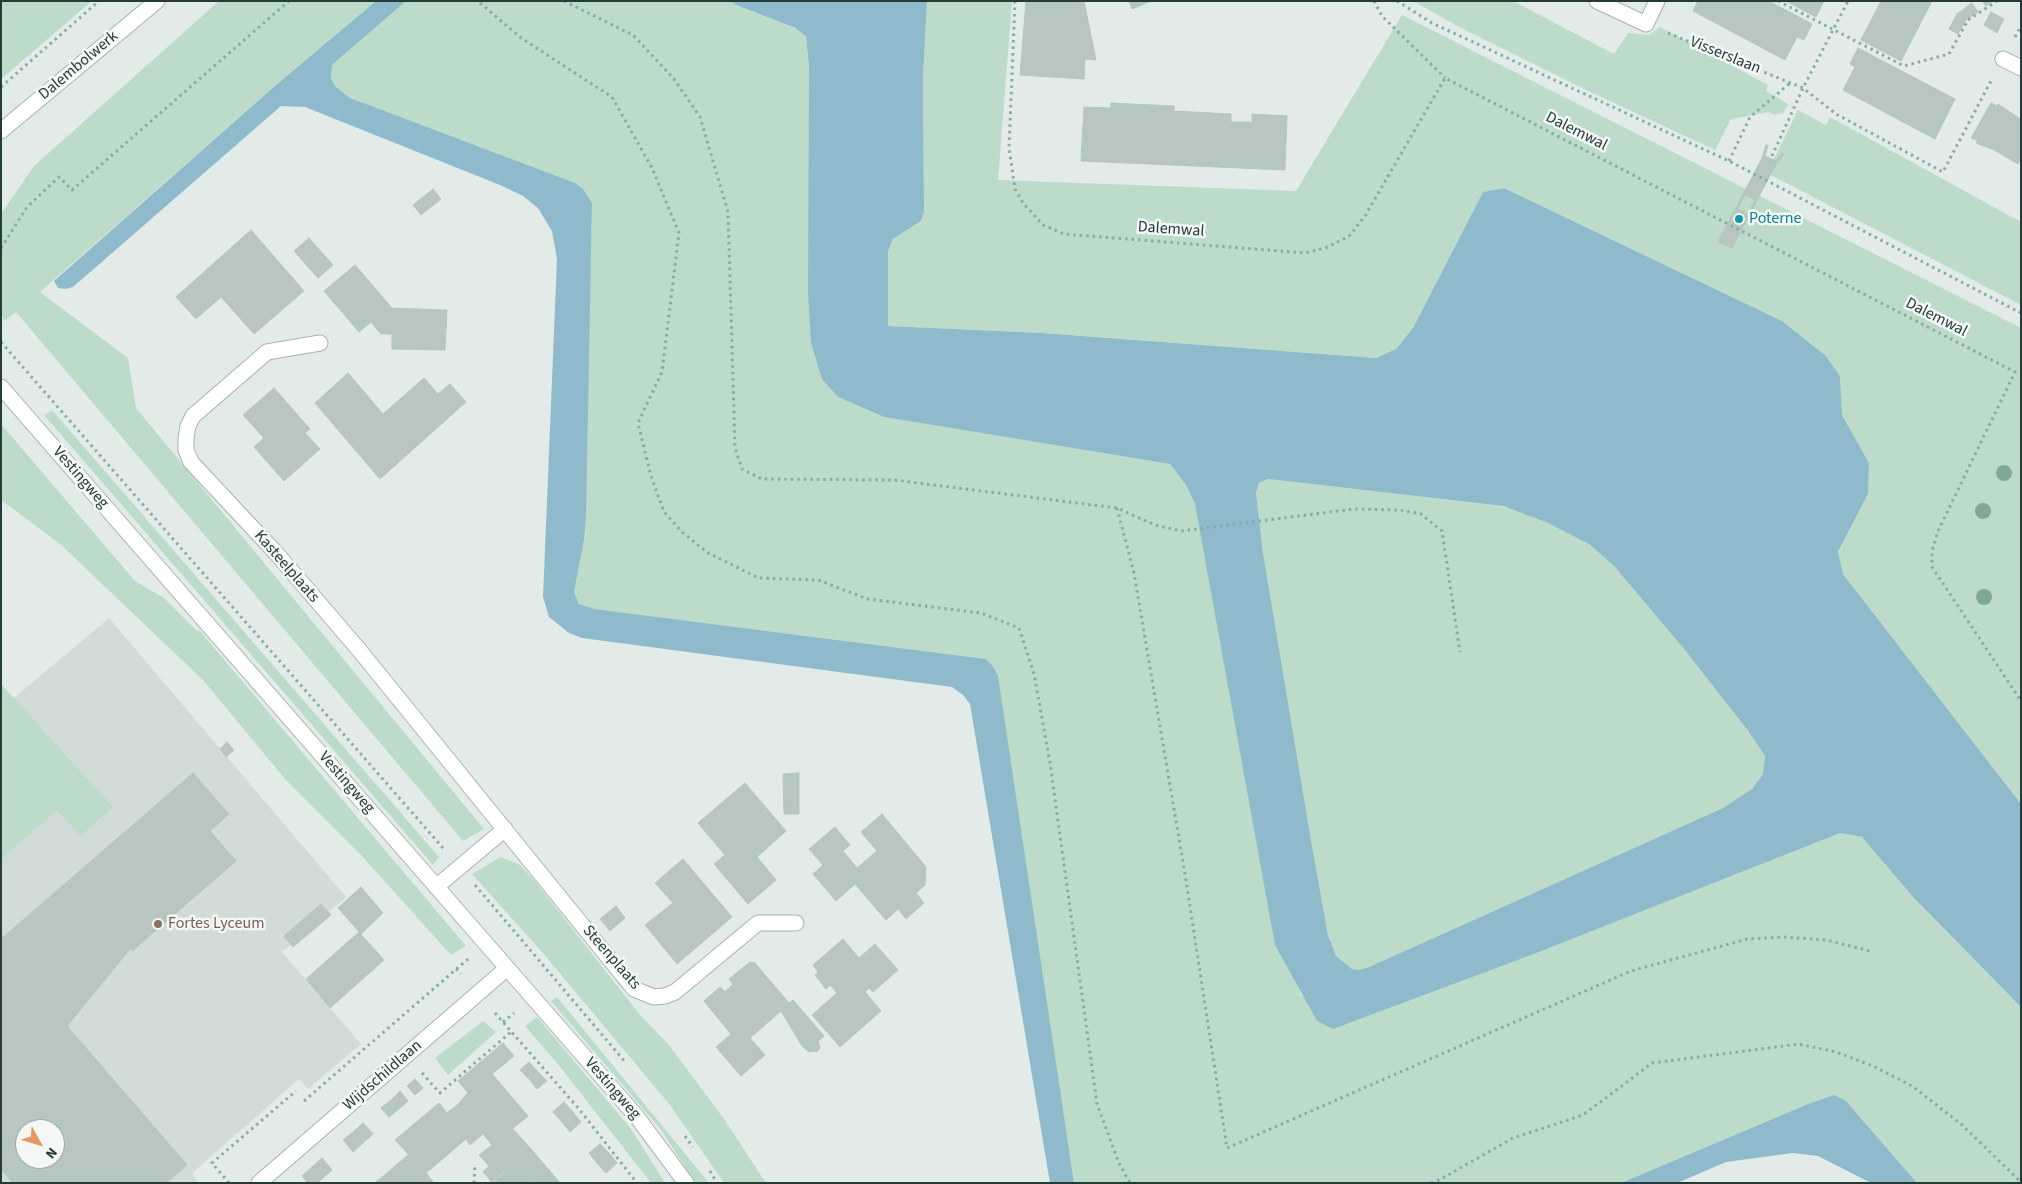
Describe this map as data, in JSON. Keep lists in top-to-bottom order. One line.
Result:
{"streets":{"street":["Dalembolwerk","Vestingweg","Kasteelplaats","Steenplaats","Wijdschildlaan"],"path":["Visserslaan","Dalemwal"]},"crossings":[["Vestingweg","Wijdschildlaan"],["Kasteelplaats","Steenplaats"]],"places":["Poterne","Fortes Lyceum"],"north":"bottom right"}
